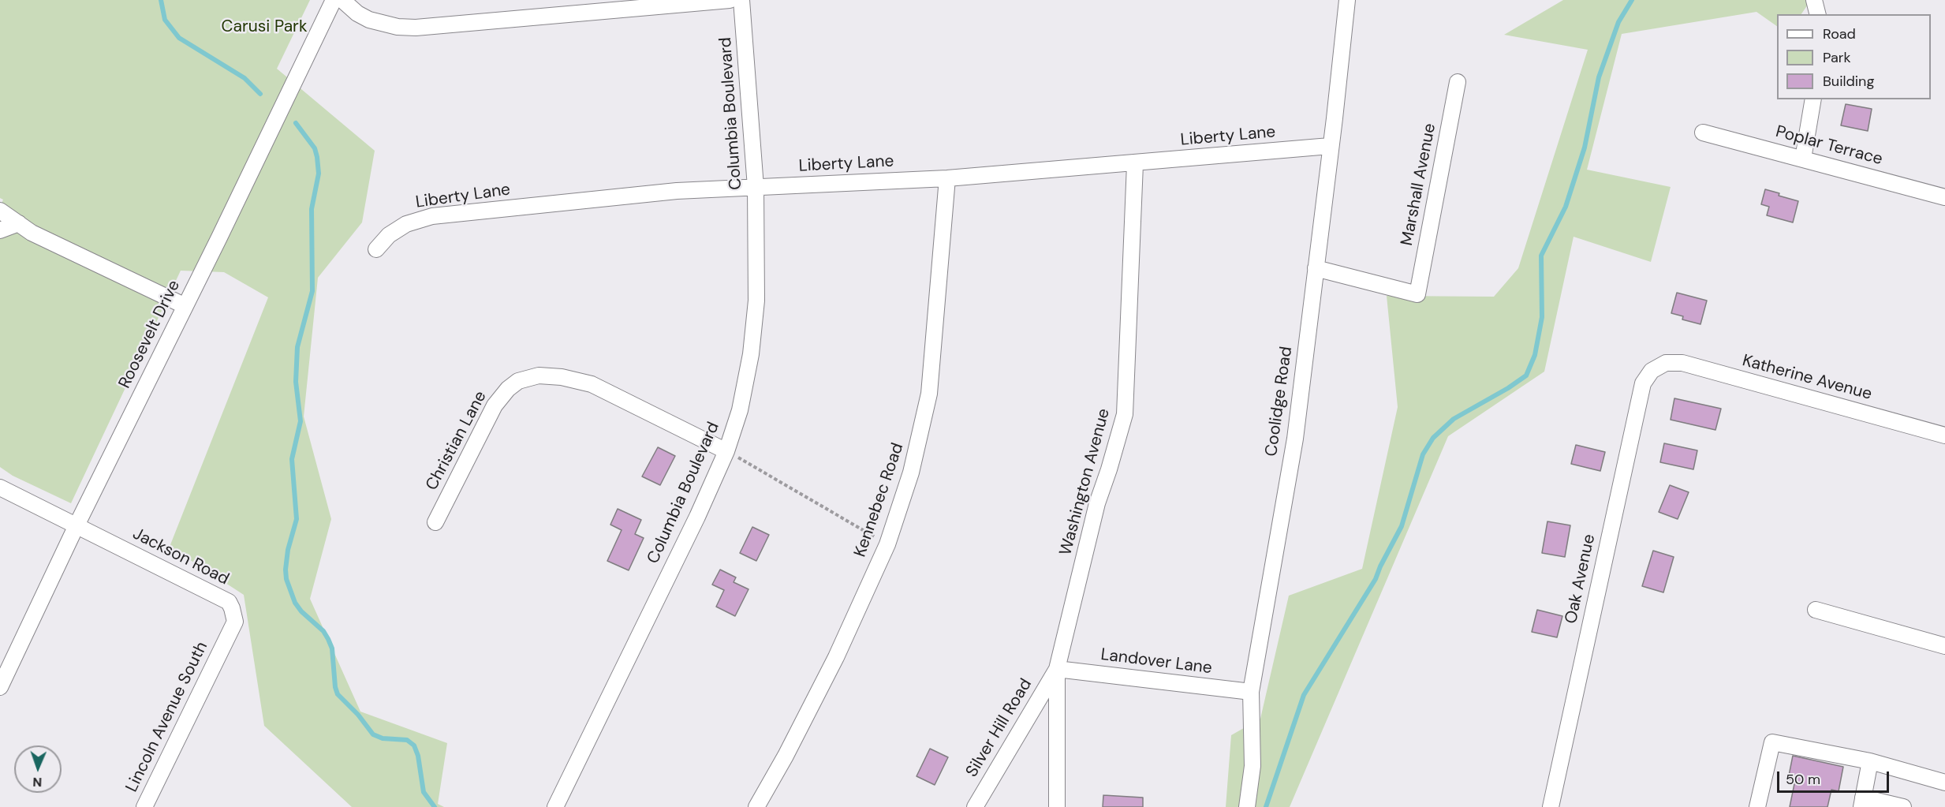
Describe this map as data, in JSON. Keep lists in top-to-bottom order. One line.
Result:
{"streets":{"street":["Columbia Boulevard","Liberty Lane","Poplar Terrace","Marshall Avenue","Roosevelt Drive","Katherine Avenue","Coolidge Road","Christian Lane","Washington Avenue","Kennebec Road","Jackson Road","Oak Avenue","Landover Lane","Lincoln Avenue South","Silver Hill Road"]},"crossings":[["Columbia Boulevard","Liberty Lane"],["Columbia Boulevard","Christian Lane"],["Liberty Lane","Coolidge Road"],["Liberty Lane","Washington Avenue"],["Liberty Lane","Kennebec Road"],["Marshall Avenue","Coolidge Road"],["Roosevelt Drive","Jackson Road"],["Katherine Avenue","Oak Avenue"],["Coolidge Road","Landover Lane"],["Washington Avenue","Landover Lane"],["Washington Avenue","Silver Hill Road"],["Jackson Road","Lincoln Avenue South"],["Landover Lane","Silver Hill Road"]],"parks":["Carusi Park"],"legend":["Road","Park","Building"],"scale_bar":"50 m","north":"bottom"}
